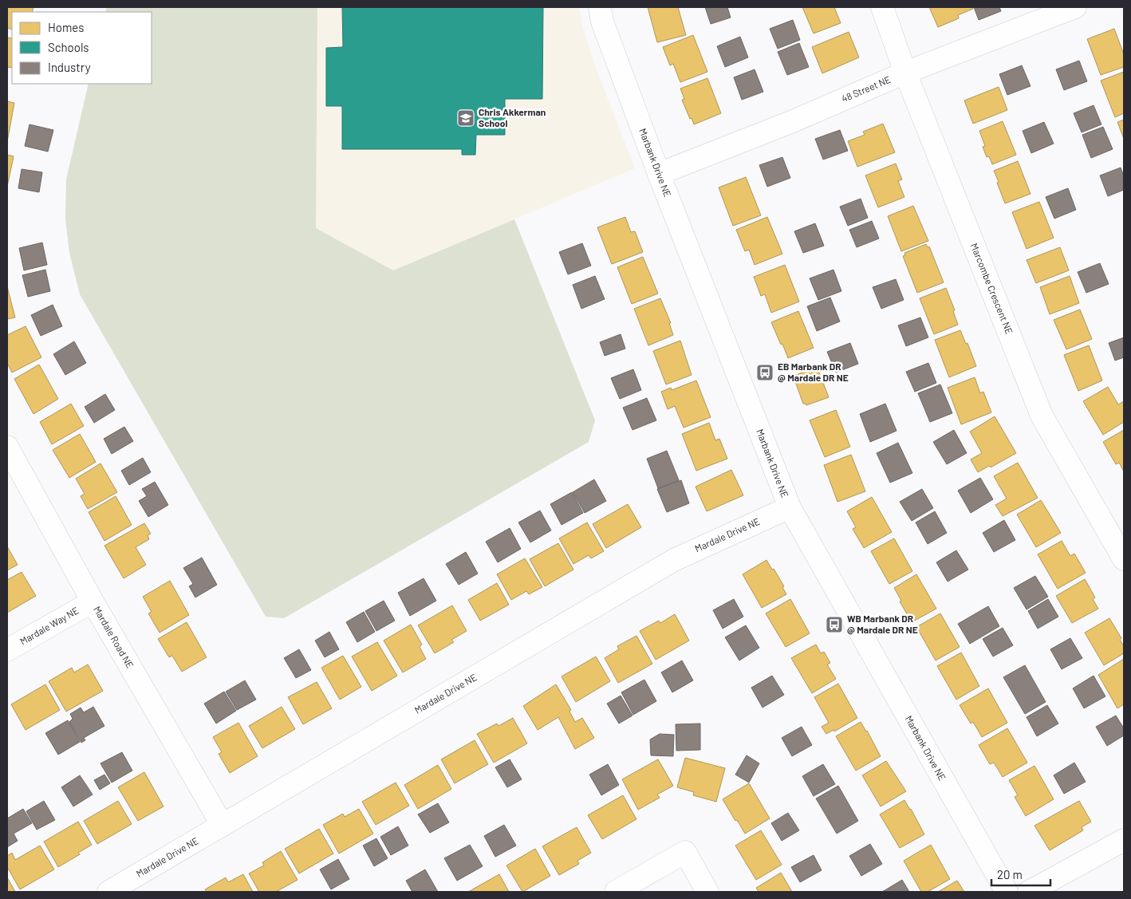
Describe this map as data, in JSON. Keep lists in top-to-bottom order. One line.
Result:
{"streets":{"street":["48 Street NE","Marbank Drive NE","Marcombe Crescent NE","Mardale Drive NE","Mardale Way NE","Mardale Road NE"]},"crossings":[["48 Street NE","Marbank Drive NE"],["48 Street NE","Marcombe Crescent NE"],["Marbank Drive NE","Mardale Drive NE"],["Mardale Drive NE","Mardale Road NE"],["Mardale Way NE","Mardale Road NE"]],"places":{"school or university":["Chris Akkerman School"],"bus stop":["EB Marbank DR @ Mardale DR NE","WB Marbank DR @ Mardale DR NE"]},"legend":["Homes","Schools","Industry"],"scale_bar":"20 m"}
